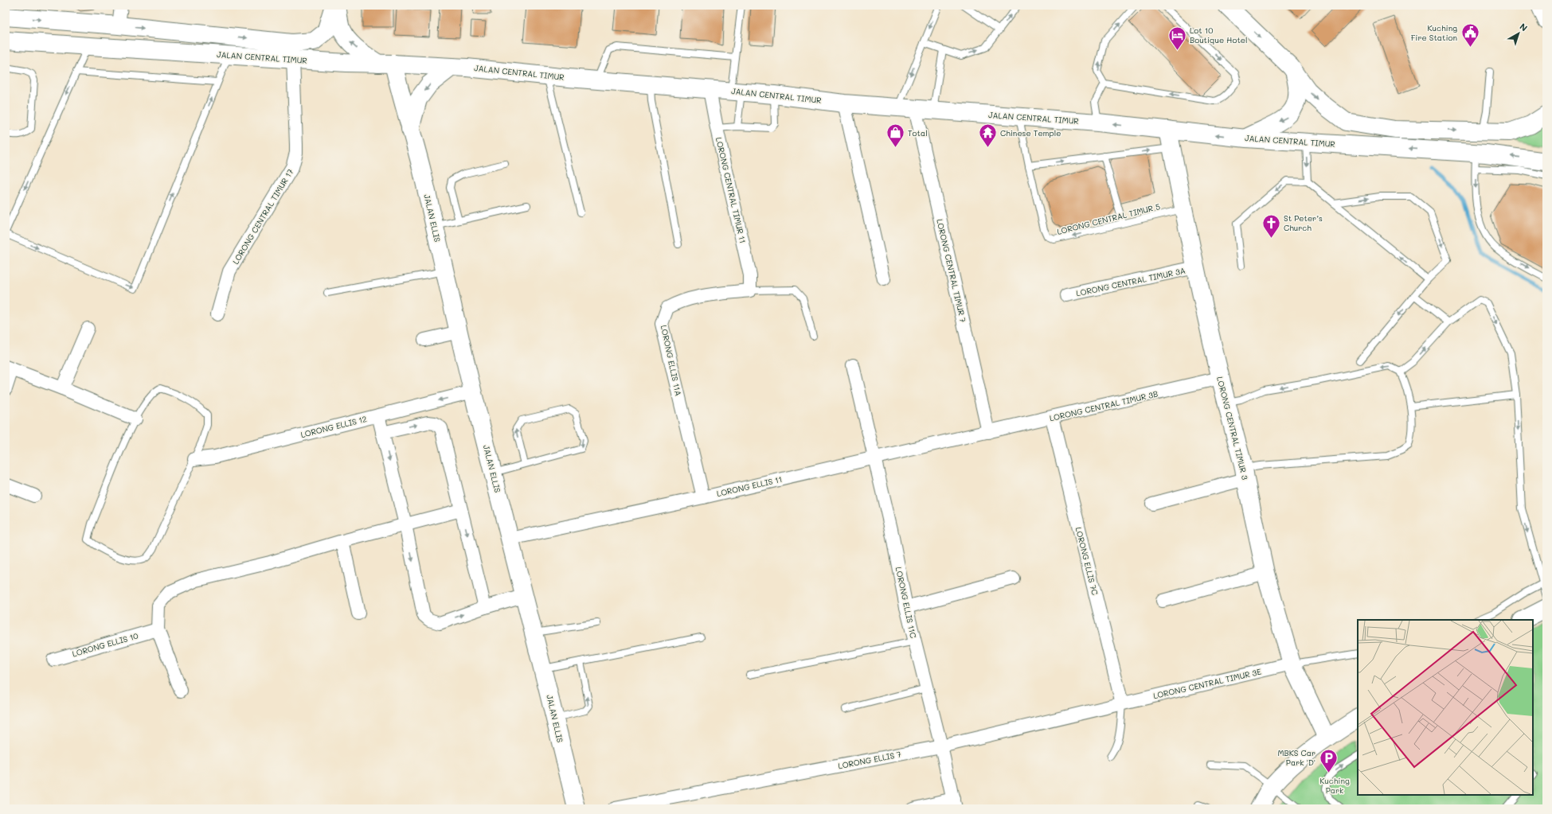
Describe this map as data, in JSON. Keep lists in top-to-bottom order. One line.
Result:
{"streets":{"main road":["JALAN CENTRAL TIMUR","JALAN ELLIS","LORONG CENTRAL TIMUR 3"],"street":["LORONG CENTRAL TIMUR 11","LORONG CENTRAL TIMUR 17","LORONG CENTRAL TIMUR 7","LORONG CENTRAL TIMUR 3A","LORONG ELLIS 11A","LORONG CENTRAL TIMUR 3B","LORONG ELLIS 12","LORONG ELLIS 11","LORONG ELLIS 7C","LORONG ELLIS 11C","LORONG ELLIS 10","LORONG CENTRAL TIMUR 3E","LORONG ELLIS 7"],"lane":["LORONG CENTRAL TIMUR 5"]},"crossings":[["JALAN CENTRAL TIMUR","LORONG CENTRAL TIMUR 11"],["JALAN CENTRAL TIMUR","LORONG CENTRAL TIMUR 17"],["JALAN CENTRAL TIMUR","JALAN ELLIS"],["JALAN CENTRAL TIMUR","LORONG CENTRAL TIMUR 5"],["JALAN CENTRAL TIMUR","LORONG CENTRAL TIMUR 7"],["JALAN CENTRAL TIMUR","LORONG CENTRAL TIMUR 3"],["LORONG CENTRAL TIMUR 11","LORONG ELLIS 11A"],["JALAN ELLIS","LORONG ELLIS 12"],["JALAN ELLIS","LORONG ELLIS 11"],["LORONG CENTRAL TIMUR 5","LORONG CENTRAL TIMUR 3"],["LORONG CENTRAL TIMUR 7","LORONG CENTRAL TIMUR 3B"],["LORONG CENTRAL TIMUR 7","LORONG ELLIS 11"],["LORONG CENTRAL TIMUR 3A","LORONG CENTRAL TIMUR 3"],["LORONG ELLIS 11A","LORONG ELLIS 11"],["LORONG CENTRAL TIMUR 3B","LORONG CENTRAL TIMUR 3"],["LORONG CENTRAL TIMUR 3B","LORONG ELLIS 11"],["LORONG CENTRAL TIMUR 3B","LORONG ELLIS 7C"],["LORONG CENTRAL TIMUR 3","LORONG CENTRAL TIMUR 3E"],["LORONG ELLIS 11","LORONG ELLIS 11C"],["LORONG ELLIS 7C","LORONG CENTRAL TIMUR 3E"],["LORONG ELLIS 7C","LORONG ELLIS 7"],["LORONG ELLIS 11C","LORONG ELLIS 7"],["LORONG CENTRAL TIMUR 3E","LORONG ELLIS 7"]],"parks":["Kuching Park"],"places":{"public building":["Kuching Fire Station"],"hotel":["Lot 10 Boutique Hotel"],"shop":["Total"],"temple":["Chinese Temple"],"church":["St Peter’s Church"],"parking":["MBKS Car Park 'D'"]},"north":"top right"}
